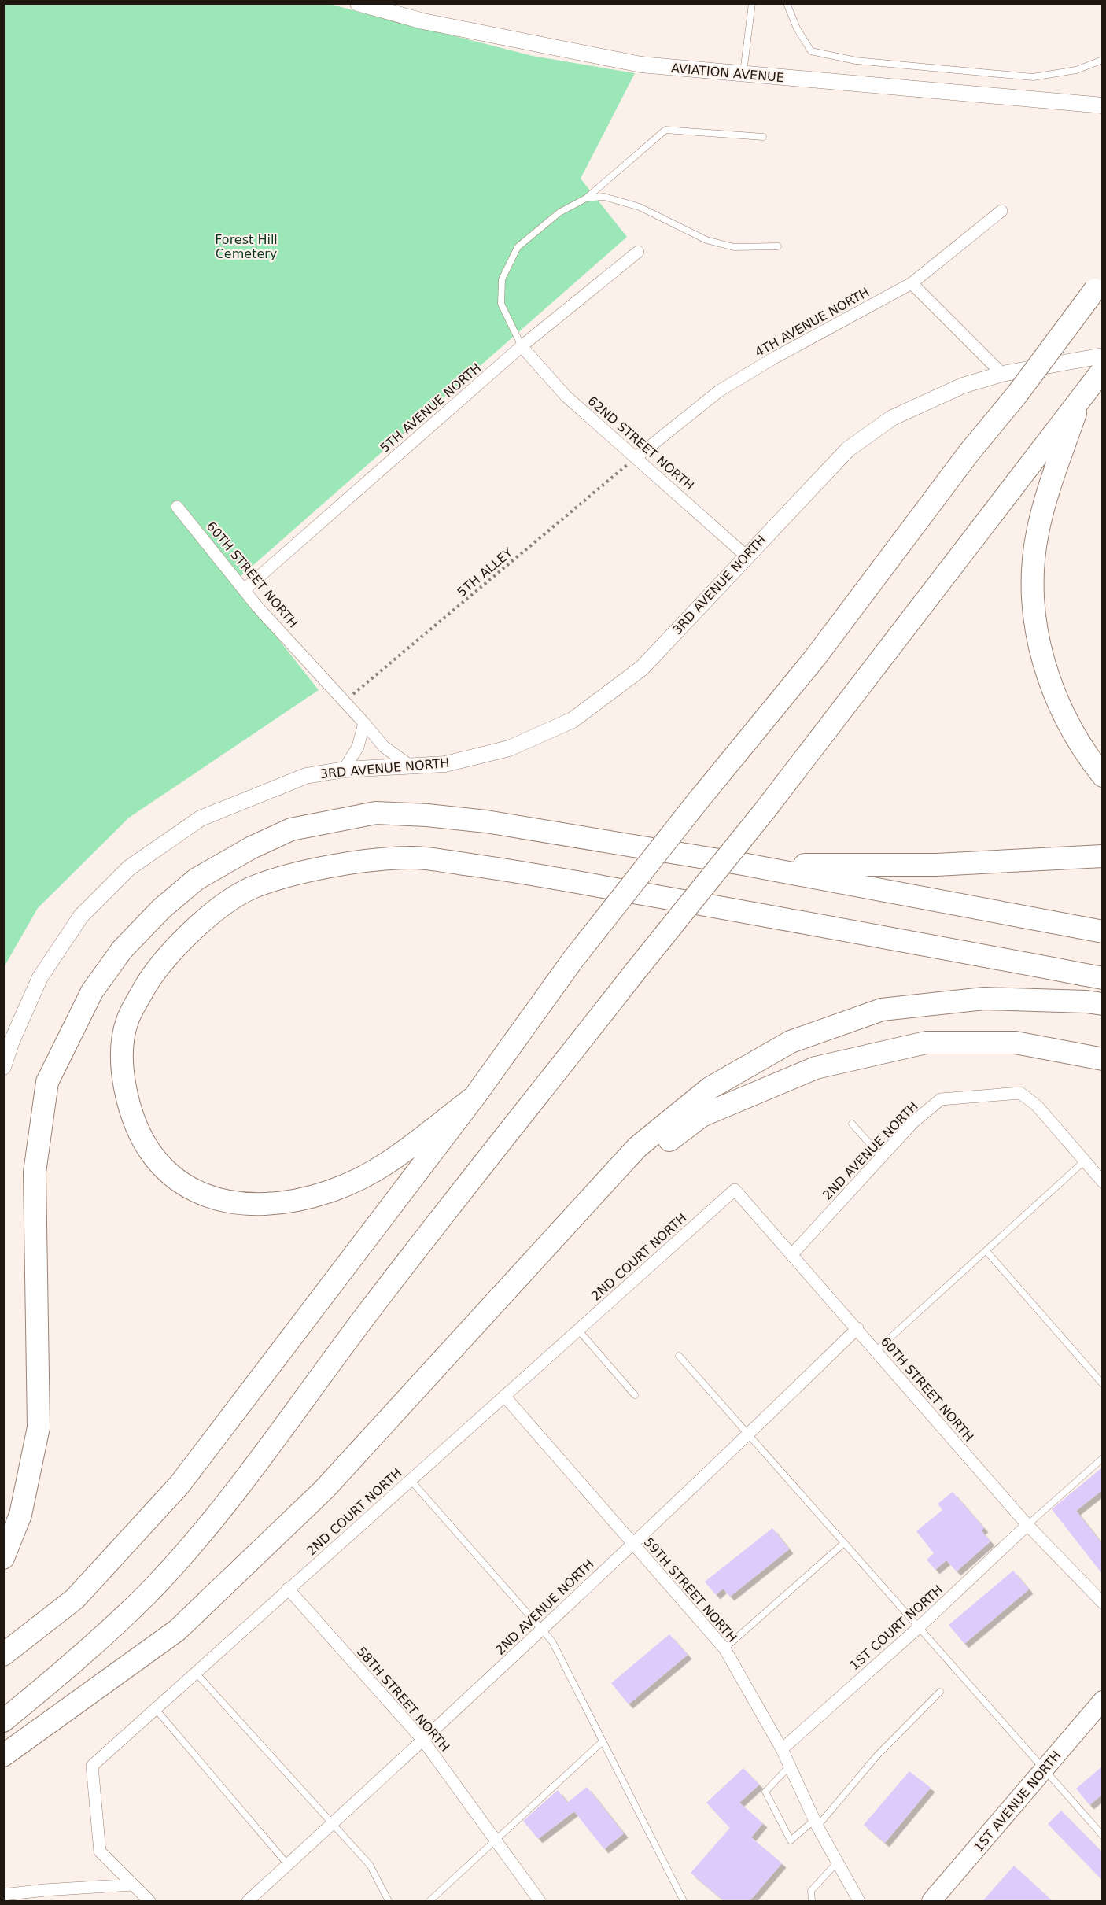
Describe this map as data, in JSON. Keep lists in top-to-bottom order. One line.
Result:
{"streets":{"main road":["1ST AVENUE NORTH"],"street":["AVIATION AVENUE","4TH AVENUE NORTH","5TH AVENUE NORTH","62ND STREET NORTH","60TH STREET NORTH","3RD AVENUE NORTH","2ND AVENUE NORTH","2ND COURT NORTH","59TH STREET NORTH","1ST COURT NORTH","58TH STREET NORTH"],"path":["5TH ALLEY"]},"crossings":[["4TH AVENUE NORTH","62ND STREET NORTH"],["4TH AVENUE NORTH","5TH ALLEY"],["5TH AVENUE NORTH","62ND STREET NORTH"],["5TH AVENUE NORTH","60TH STREET NORTH"],["62ND STREET NORTH","5TH ALLEY"],["62ND STREET NORTH","3RD AVENUE NORTH"],["5TH ALLEY","60TH STREET NORTH"],["60TH STREET NORTH","3RD AVENUE NORTH"],["60TH STREET NORTH","2ND AVENUE NORTH"],["60TH STREET NORTH","2ND COURT NORTH"],["60TH STREET NORTH","1ST COURT NORTH"],["2ND AVENUE NORTH","59TH STREET NORTH"],["2ND AVENUE NORTH","58TH STREET NORTH"],["2ND COURT NORTH","59TH STREET NORTH"],["2ND COURT NORTH","58TH STREET NORTH"],["59TH STREET NORTH","1ST COURT NORTH"]],"parks":["Forest Hill Cemetery"]}
